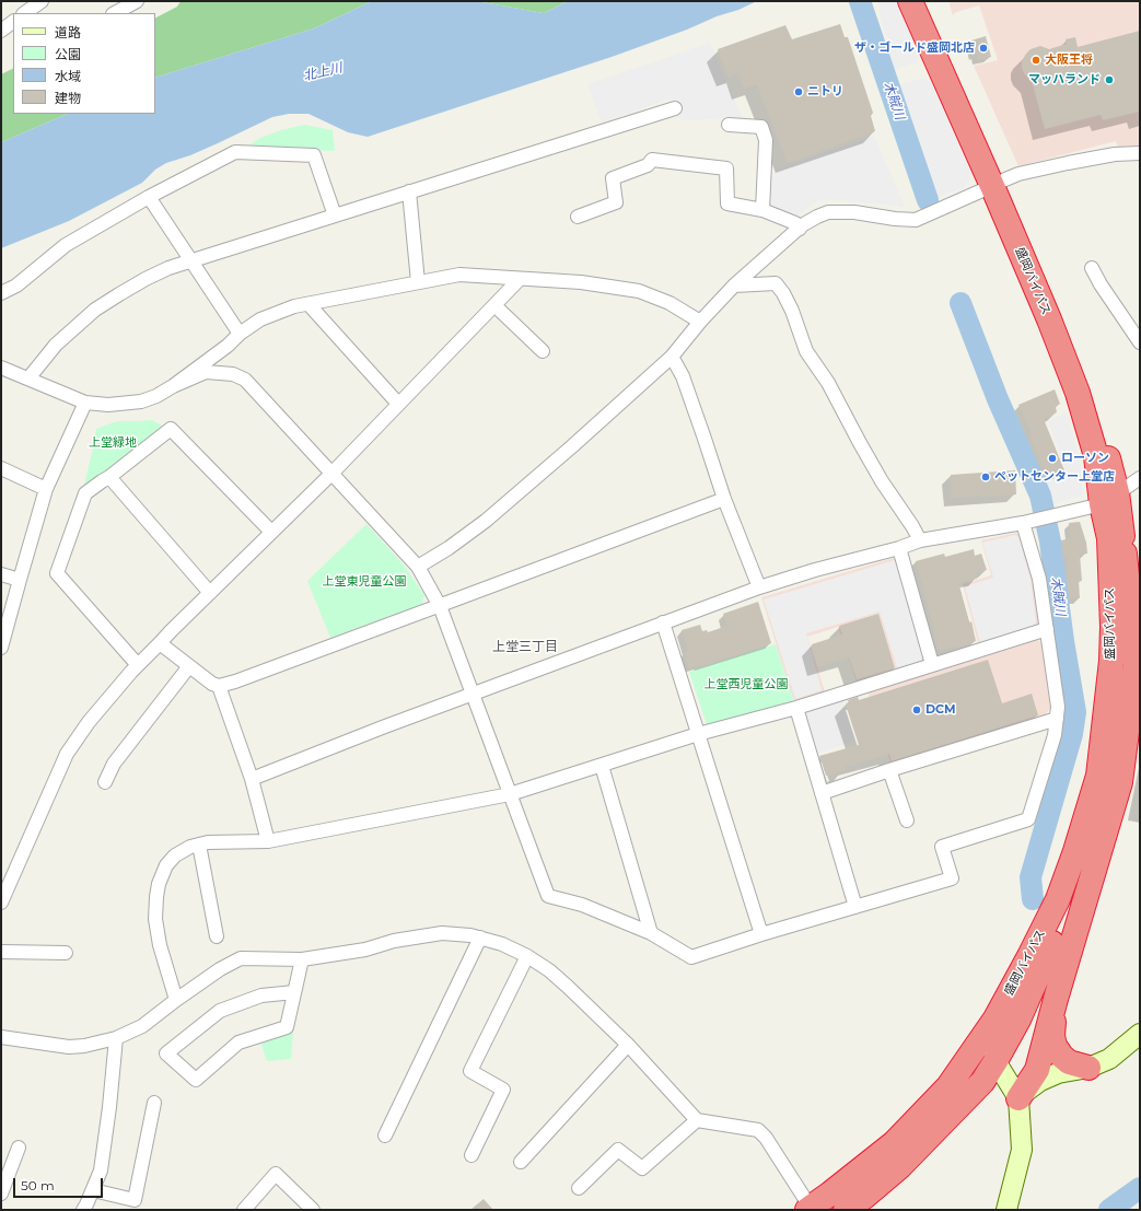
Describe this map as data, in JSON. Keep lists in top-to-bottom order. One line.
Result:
{"streets":{"highway":["盛岡バイパス"]},"districts":["上堂三丁目"],"water":["北上川","木賊川"],"parks":["上堂緑地","上堂東児童公園","上堂西児童公園"],"places":["ザ・ゴールド盛岡北店","大阪王将","マッハランド","ニトリ","ローソン","ペットセンター上堂店","DCM"],"legend":["道路","公園","水域","建物"],"scale_bar":"50 m"}
